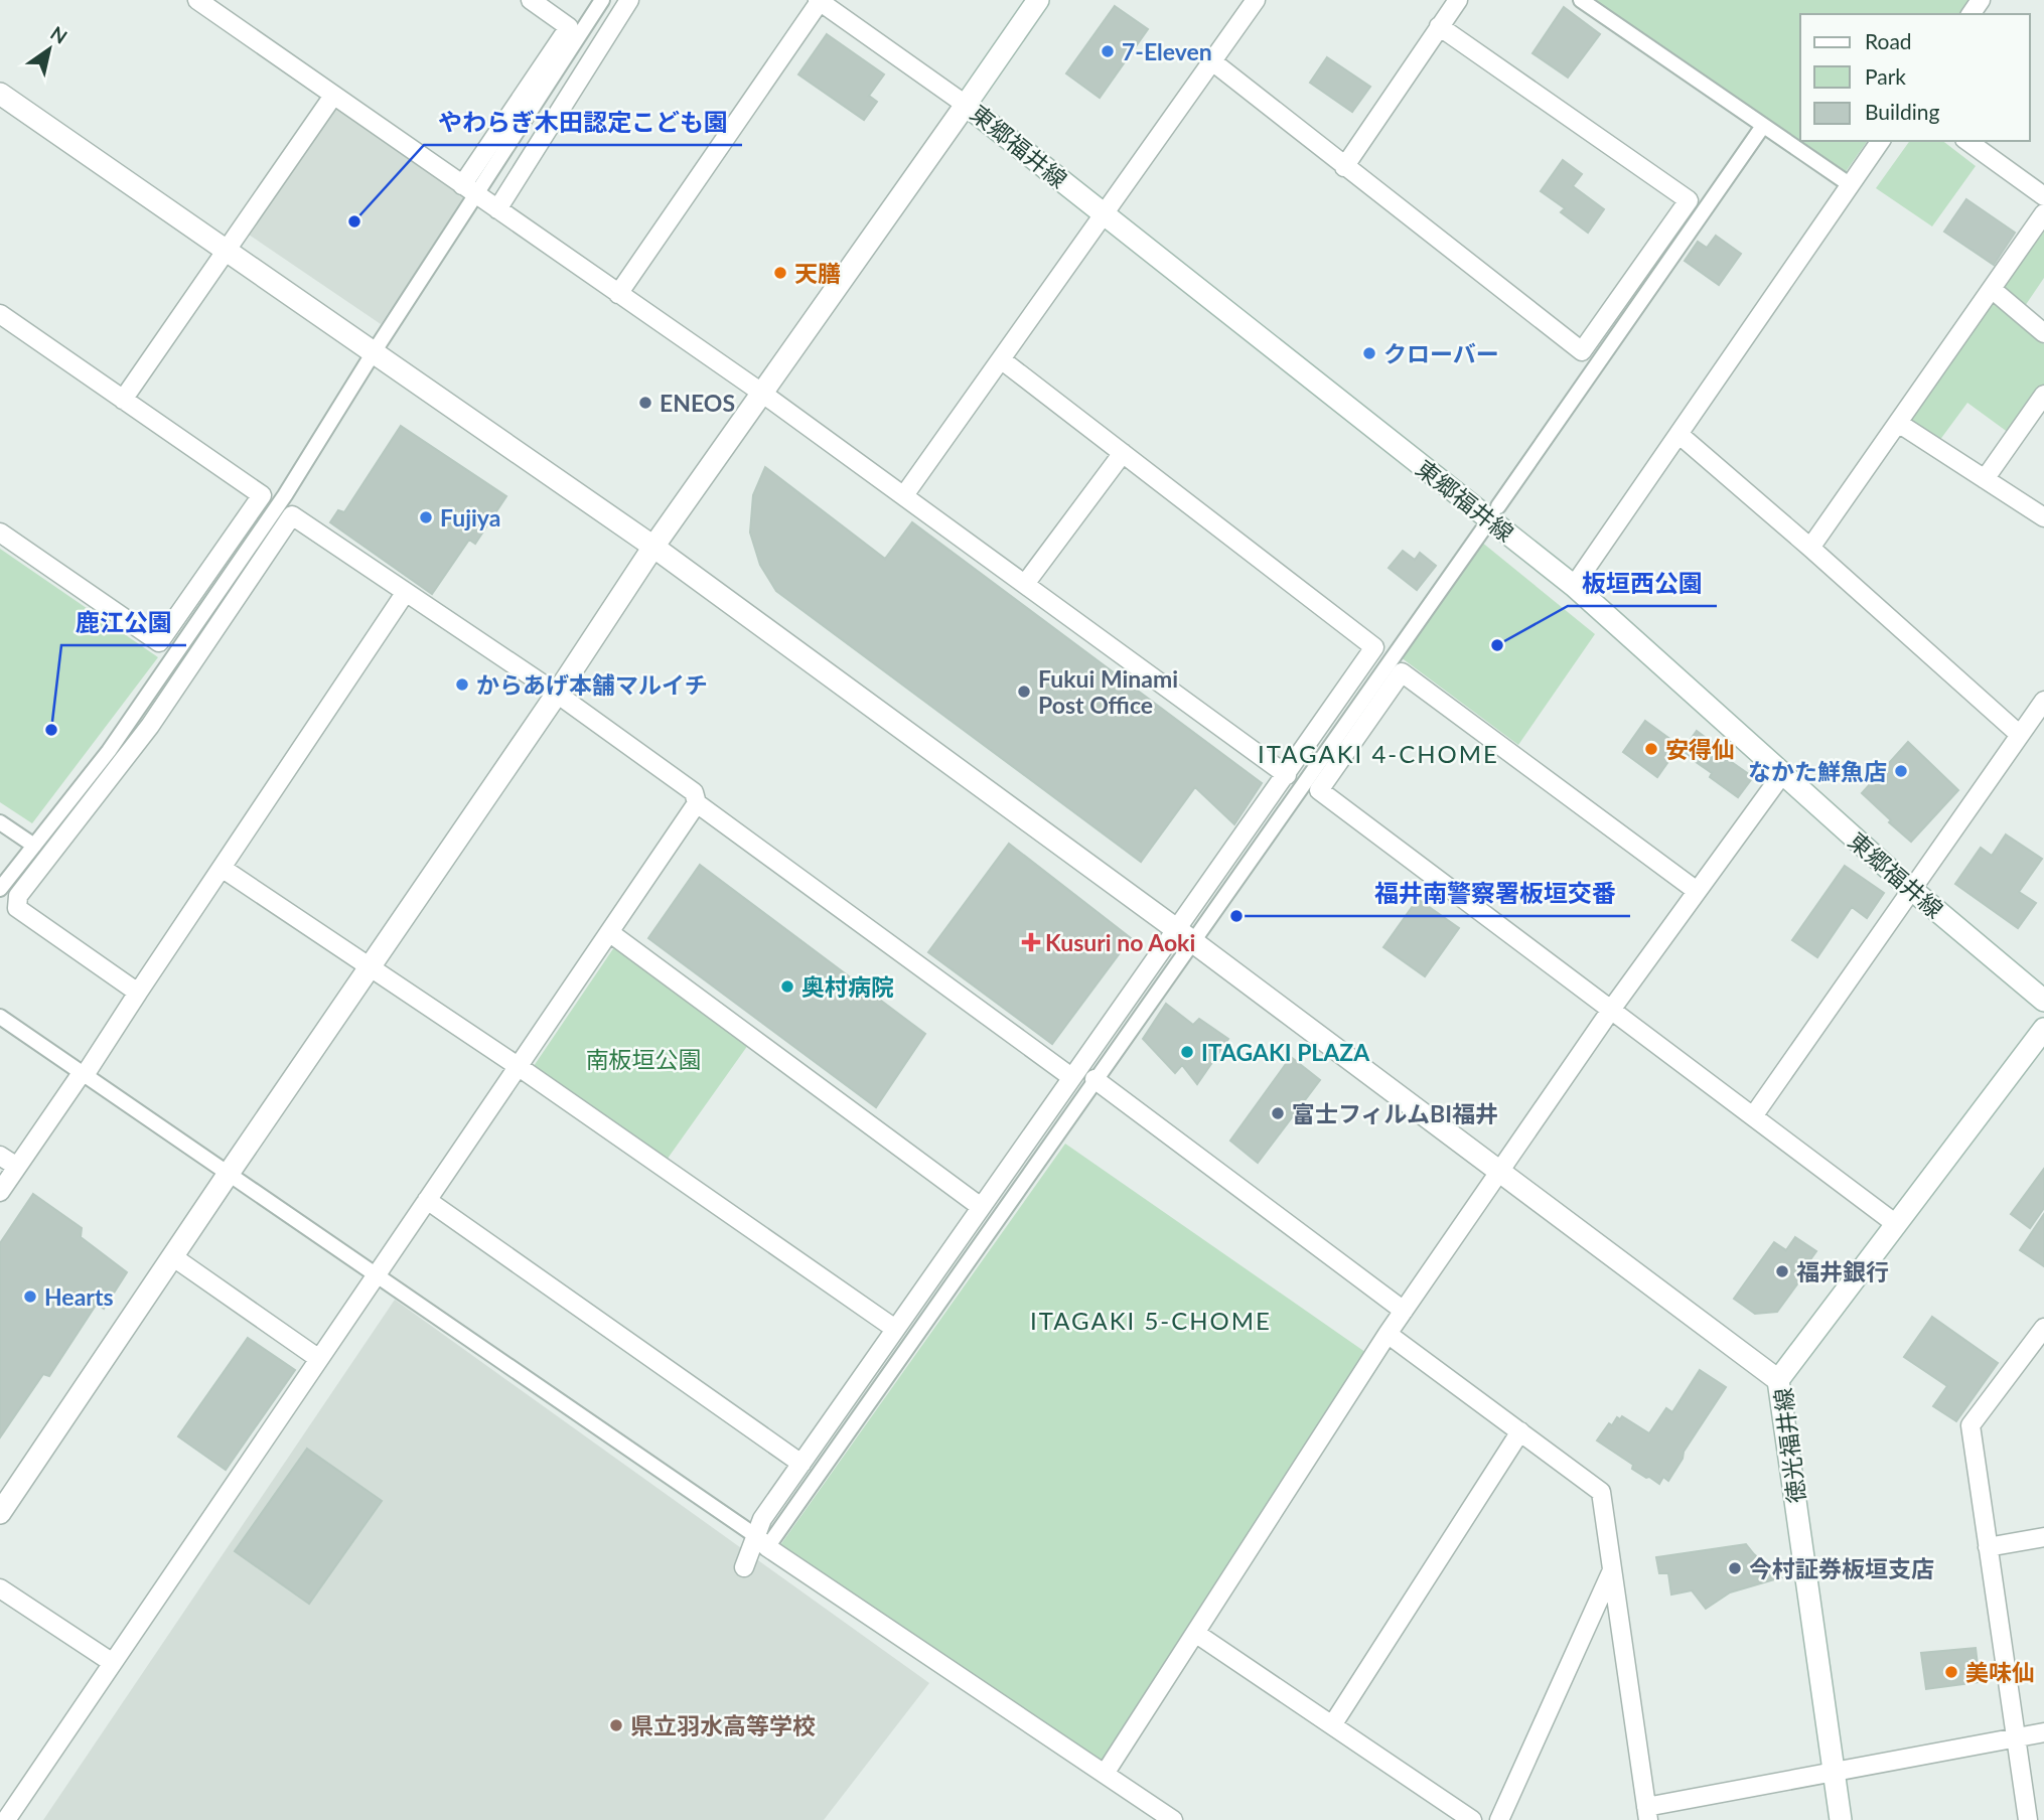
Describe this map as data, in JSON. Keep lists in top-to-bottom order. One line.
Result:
{"streets":{"street":["東郷福井線","徳光福井線"]},"districts":["ITAGAKI 4-CHOME","ITAGAKI 5-CHOME"],"parks":["南板垣公園"],"places":{"other":["7-Eleven","やわらぎ木田認定こども園","天膳","クローバー","ENEOS","Fujiya","板垣西公園","からあげ本舗マルイチ","Fukui Minami Post Office","鹿江公園","安得仙","なかた鮮魚店","福井南警察署板垣交番","奥村病院","ITAGAKI PLAZA","富士フィルムBI福井","福井銀行","Hearts","今村証券板垣支店","美味仙","県立羽水高等学校"],"health":["Kusuri no Aoki"]},"legend":["Road","Park","Building"],"north":"top right"}
